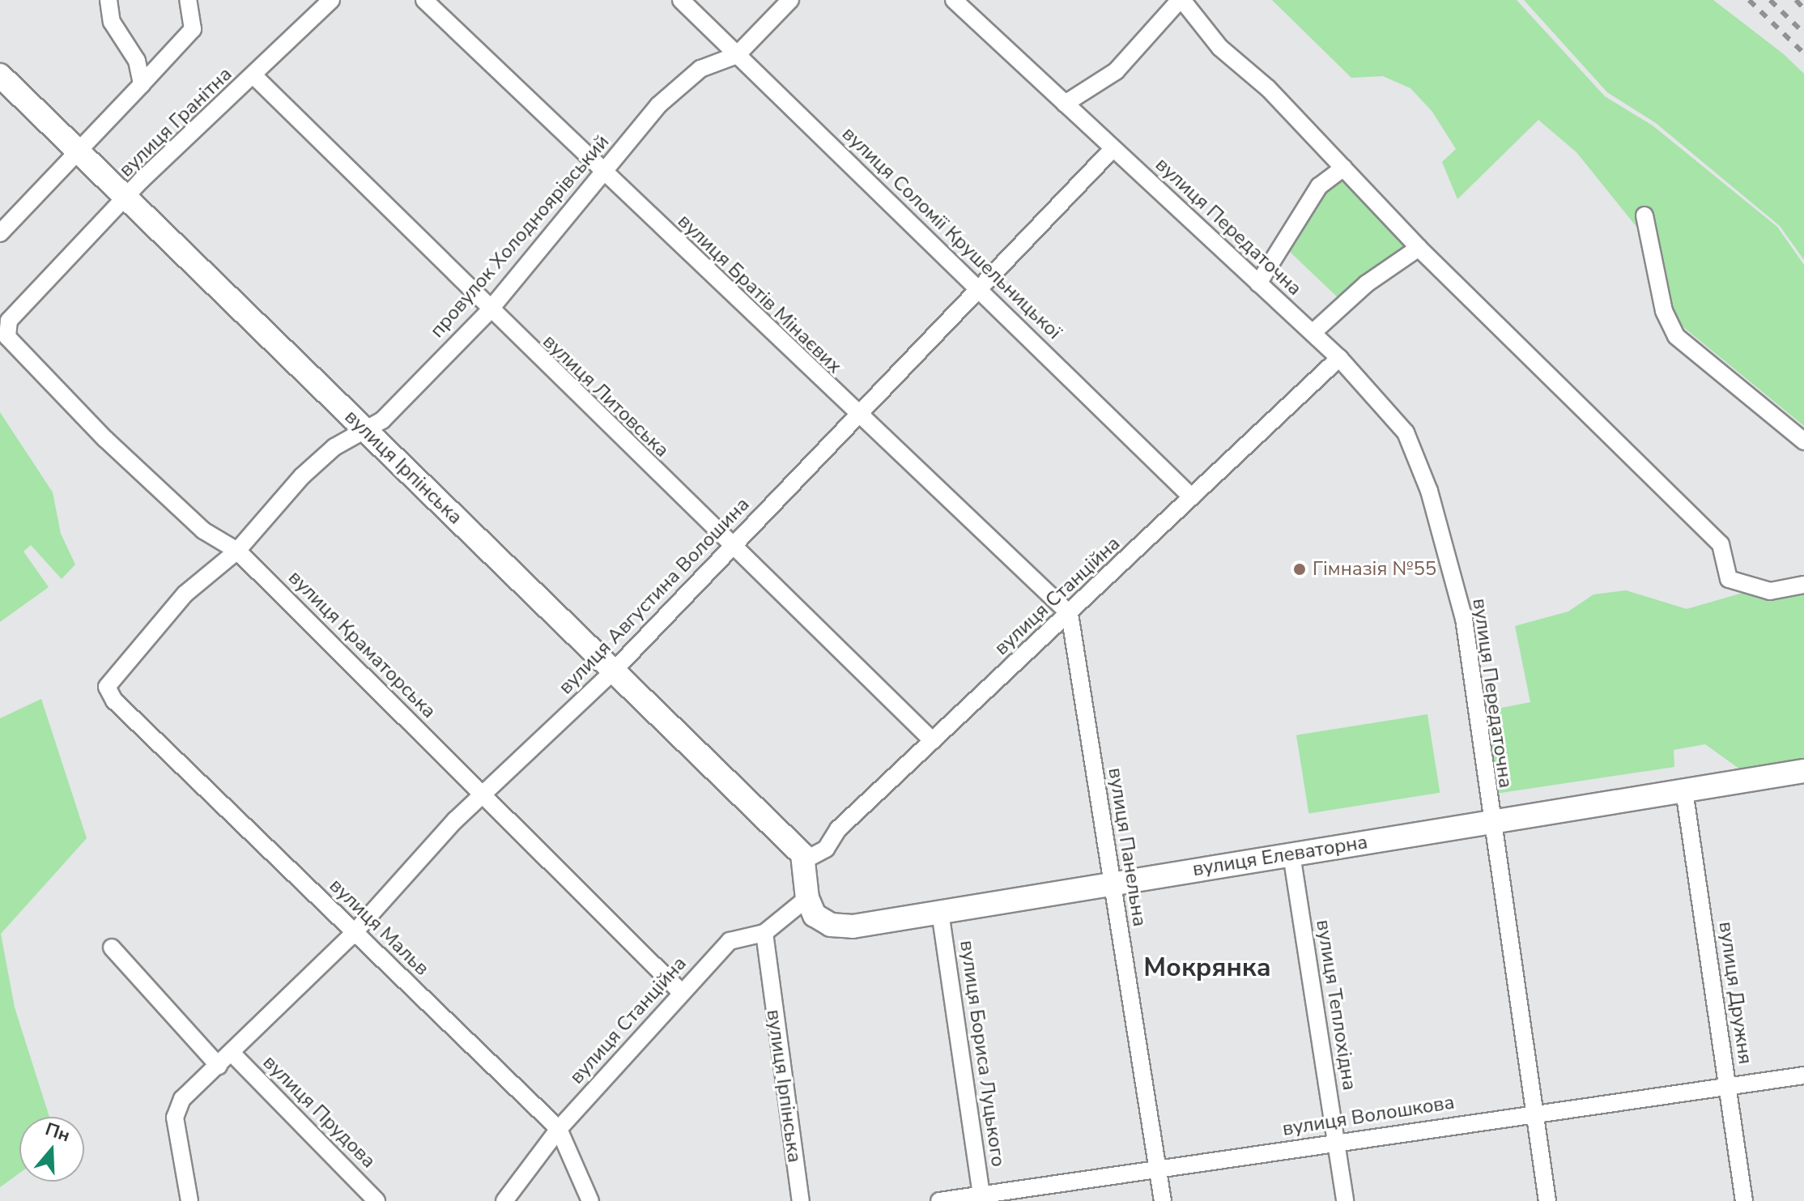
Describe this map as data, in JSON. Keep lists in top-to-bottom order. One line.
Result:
{"streets":{"street":["вулиця Гранітна","вулиця Передаточна","вулиця Соломії Крушельницької","провулок Холодноярівський","вулиця Братів Мінаєвих","вулиця Литовська","вулиця Ірпінська","вулиця Августина Волошина","вулиця Станційна","вулиця Краматорська","вулиця Панельна","вулиця Елеваторна","вулиця Мальв","вулиця Дружня","вулиця Теплохідна","вулиця Бориса Луцького","вулиця Прудова","вулиця Волошкова"]},"crossings":[["вулиця Гранітна","вулиця Литовська"],["вулиця Гранітна","вулиця Ірпінська"],["вулиця Гранітна","вулиця Краматорська"],["вулиця Передаточна","вулиця Августина Волошина"],["вулиця Передаточна","вулиця Станційна"],["вулиця Передаточна","вулиця Елеваторна"],["вулиця Передаточна","вулиця Волошкова"],["вулиця Соломії Крушельницької","провулок Холодноярівський"],["вулиця Соломії Крушельницької","вулиця Августина Волошина"],["вулиця Соломії Крушельницької","вулиця Станційна"],["провулок Холодноярівський","вулиця Братів Мінаєвих"],["провулок Холодноярівський","вулиця Литовська"],["провулок Холодноярівський","вулиця Ірпінська"],["провулок Холодноярівський","вулиця Краматорська"],["провулок Холодноярівський","вулиця Мальв"],["вулиця Братів Мінаєвих","вулиця Августина Волошина"],["вулиця Братів Мінаєвих","вулиця Станційна"],["вулиця Братів Мінаєвих","вулиця Панельна"],["вулиця Литовська","вулиця Августина Волошина"],["вулиця Литовська","вулиця Станційна"],["вулиця Ірпінська","вулиця Августина Волошина"],["вулиця Ірпінська","вулиця Станційна"],["вулиця Августина Волошина","вулиця Краматорська"],["вулиця Августина Волошина","вулиця Мальв"],["вулиця Августина Волошина","вулиця Прудова"],["вулиця Станційна","вулиця Краматорська"],["вулиця Станційна","вулиця Панельна"],["вулиця Станційна","вулиця Елеваторна"],["вулиця Станційна","вулиця Мальв"],["вулиця Панельна","вулиця Елеваторна"],["вулиця Панельна","вулиця Волошкова"],["вулиця Елеваторна","вулиця Дружня"],["вулиця Елеваторна","вулиця Теплохідна"],["вулиця Елеваторна","вулиця Бориса Луцького"],["вулиця Дружня","вулиця Волошкова"],["вулиця Теплохідна","вулиця Волошкова"],["вулиця Бориса Луцького","вулиця Волошкова"]],"districts":["Мокрянка"],"places":["Гімназія №55"],"north":"top"}
